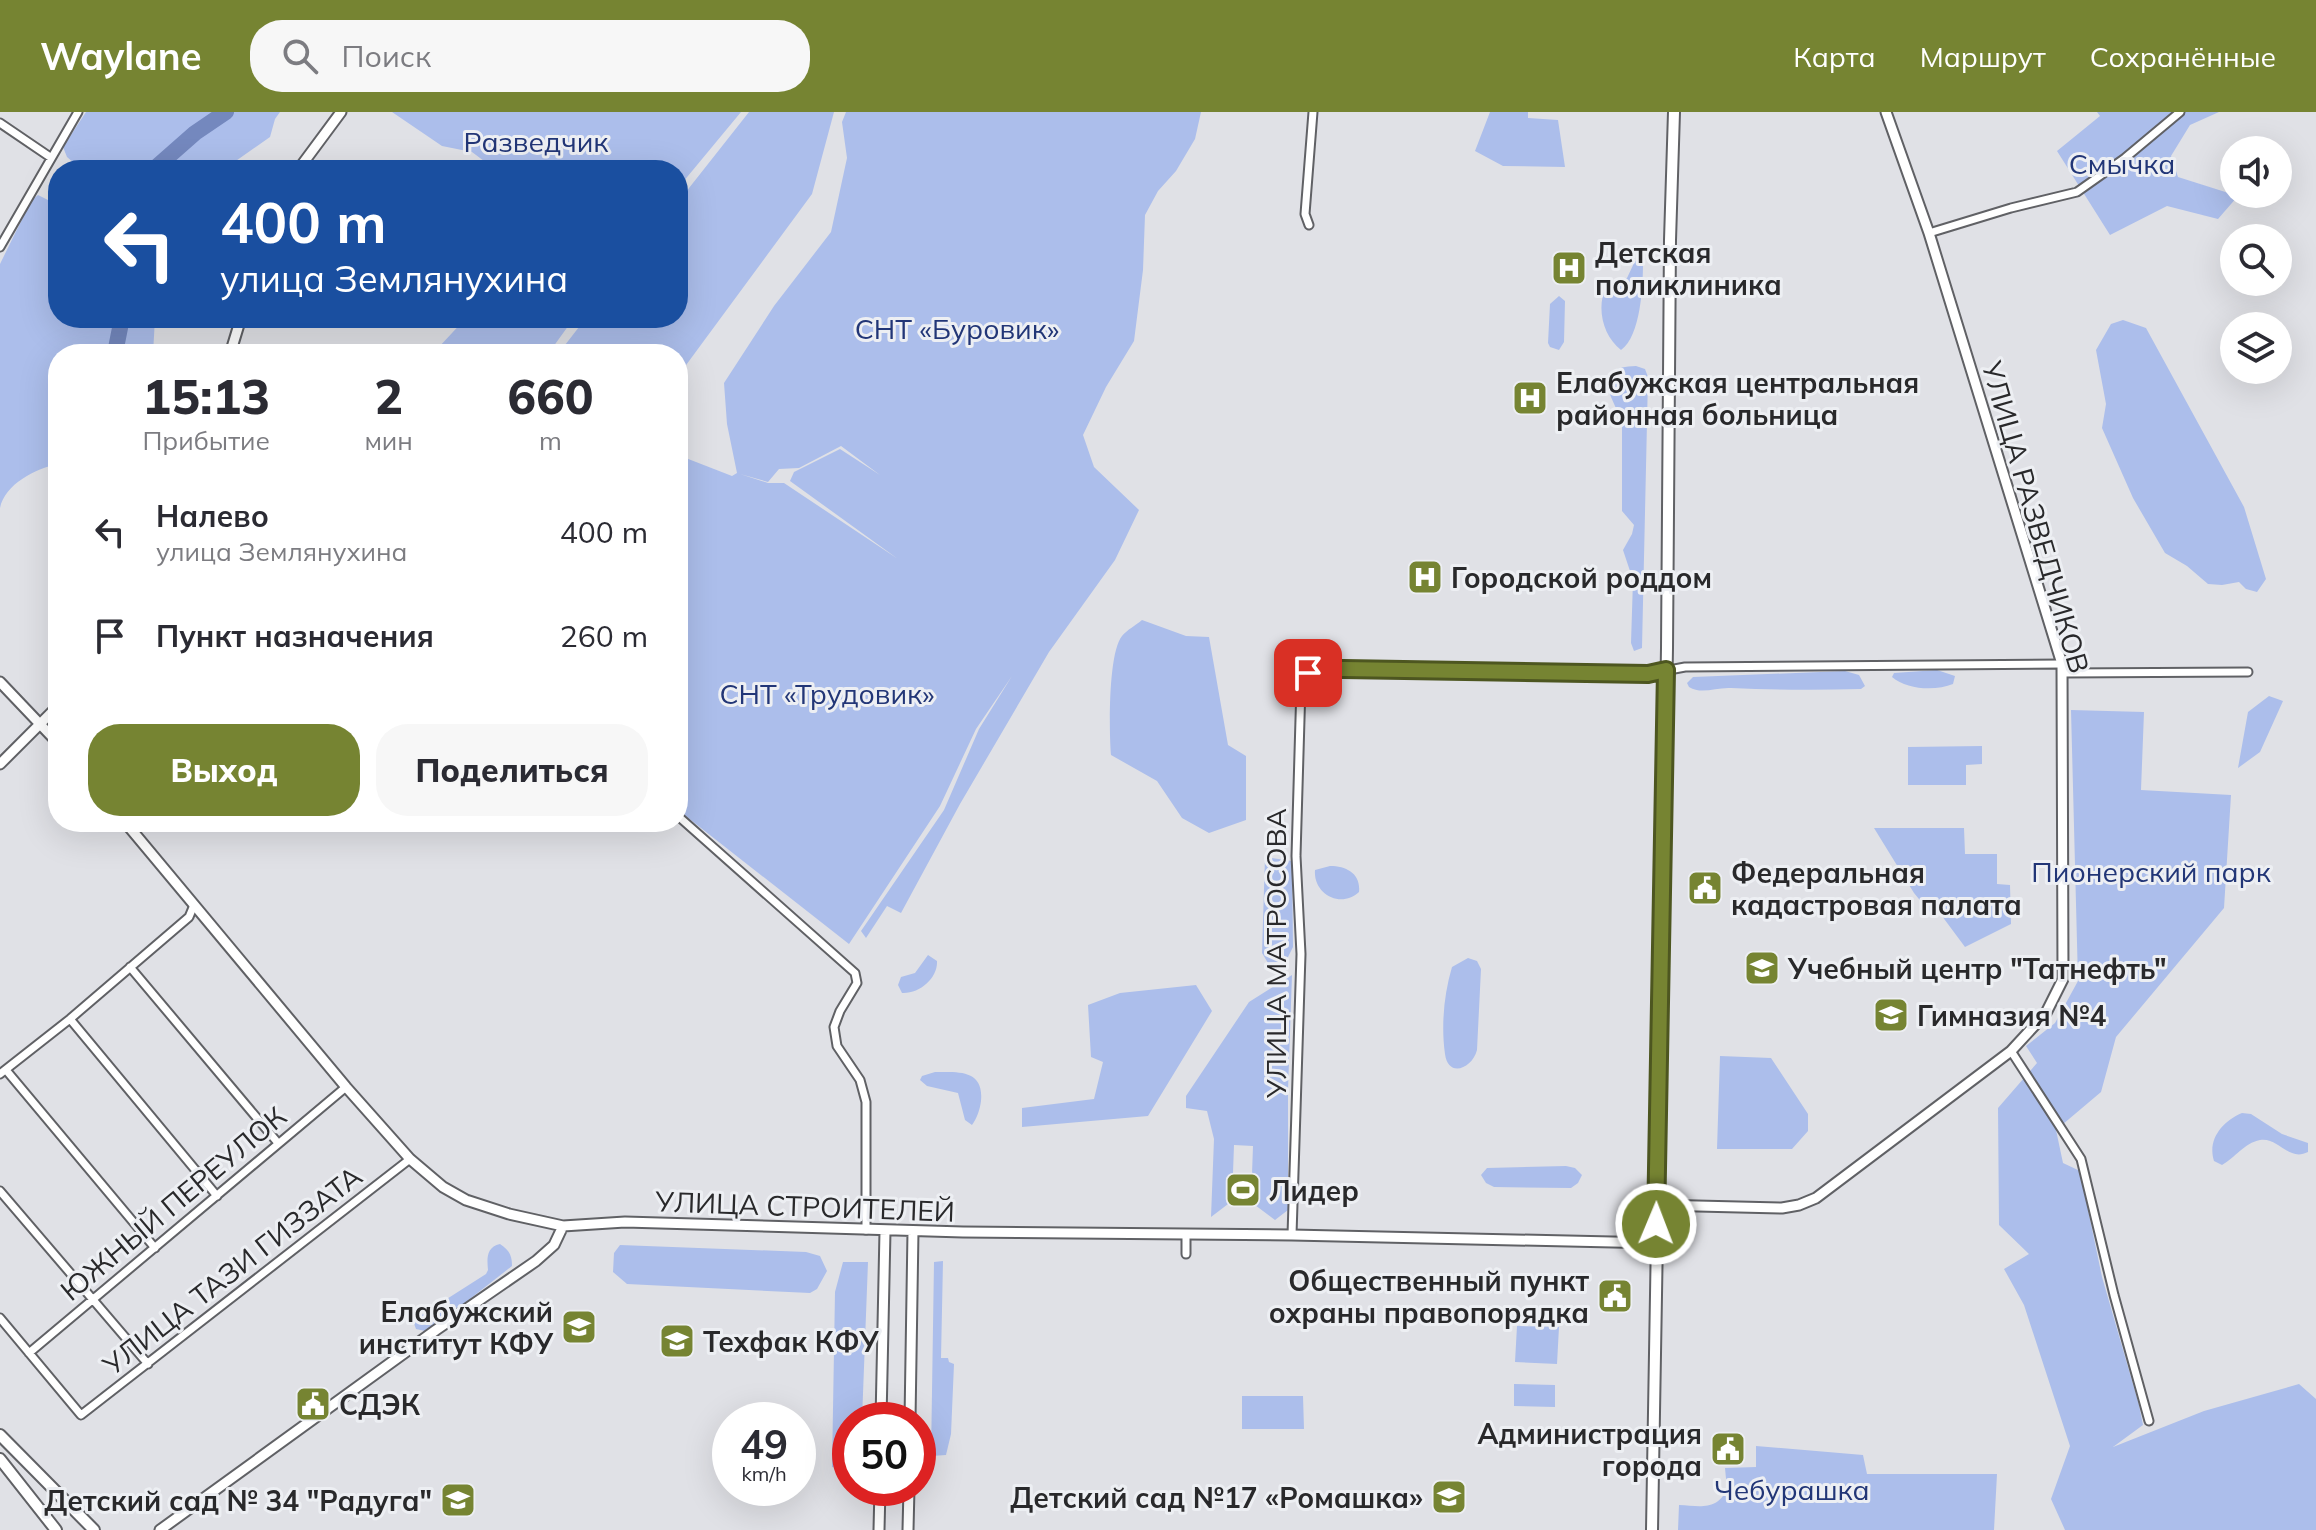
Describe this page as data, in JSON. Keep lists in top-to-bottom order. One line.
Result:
{"streets":{"street":["УЛИЦА РАЗВЕДЧИКОВ","УЛИЦА МАТРОСОВА","ЮЖНЫЙ ПЕРЕУЛОК","УЛИЦА СТРОИТЕЛЕЙ","УЛИЦА ТАЗИ ГИЗЗАТА"]},"crossings":[["УЛИЦА МАТРОСОВА","УЛИЦА СТРОИТЕЛЕЙ"],["ЮЖНЫЙ ПЕРЕУЛОК","УЛИЦА СТРОИТЕЛЕЙ"],["ЮЖНЫЙ ПЕРЕУЛОК","УЛИЦА ТАЗИ ГИЗЗАТА"],["УЛИЦА СТРОИТЕЛЕЙ","УЛИЦА ТАЗИ ГИЗЗАТА"]],"parks":["Разведчик","Смычка","СНТ «Буровик»","СНТ «Трудовик»","Пионерский парк","Чебурашка"],"places":{"hospital":["Детская поликлиника","Елабужская центральная районная больница","Городской роддом"],"public building":["Федеральная кадастровая палата","Общественный пункт охраны правопорядка","СДЭК","Администрация города"],"school or university":["Учебный центр \"Татнефть\"","Гимназия №4","Елабужский институт КФУ","Техфак КФУ","Детский сад №17 «Ромашка»","Детский сад № 34 \"Радуга\""],"sports":["Лидер"]},"page":{"header":"Waylane","search":"Поиск","nav":["Карта","Маршрут","Сохранённые"],"turn":["400 m","улица Землянухина"],"eta":["15:13","Прибытие","2","мин","660","m"],"list":[{"name":"Налево","note":"улица Землянухина","value":"400 m"},{"name":"Пункт назначения","value":"260 m"}],"buttons":["Выход","Поделиться"],"speed":"49 km/h","limit":"50"}}
